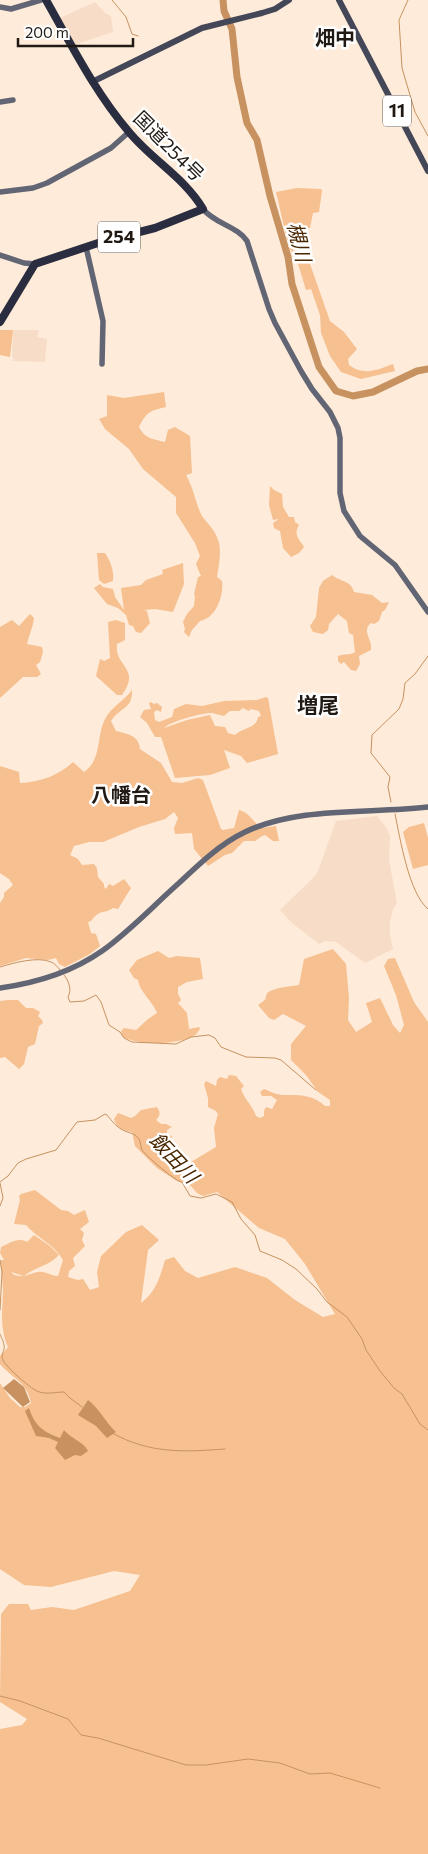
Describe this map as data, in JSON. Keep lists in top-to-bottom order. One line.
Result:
{"streets":{"highway":["国道254号","254"],"main road":["11"]},"districts":["畑中","増尾","八幡台"],"water":["槻川","飯田川"],"scale_bar":"200 m"}
